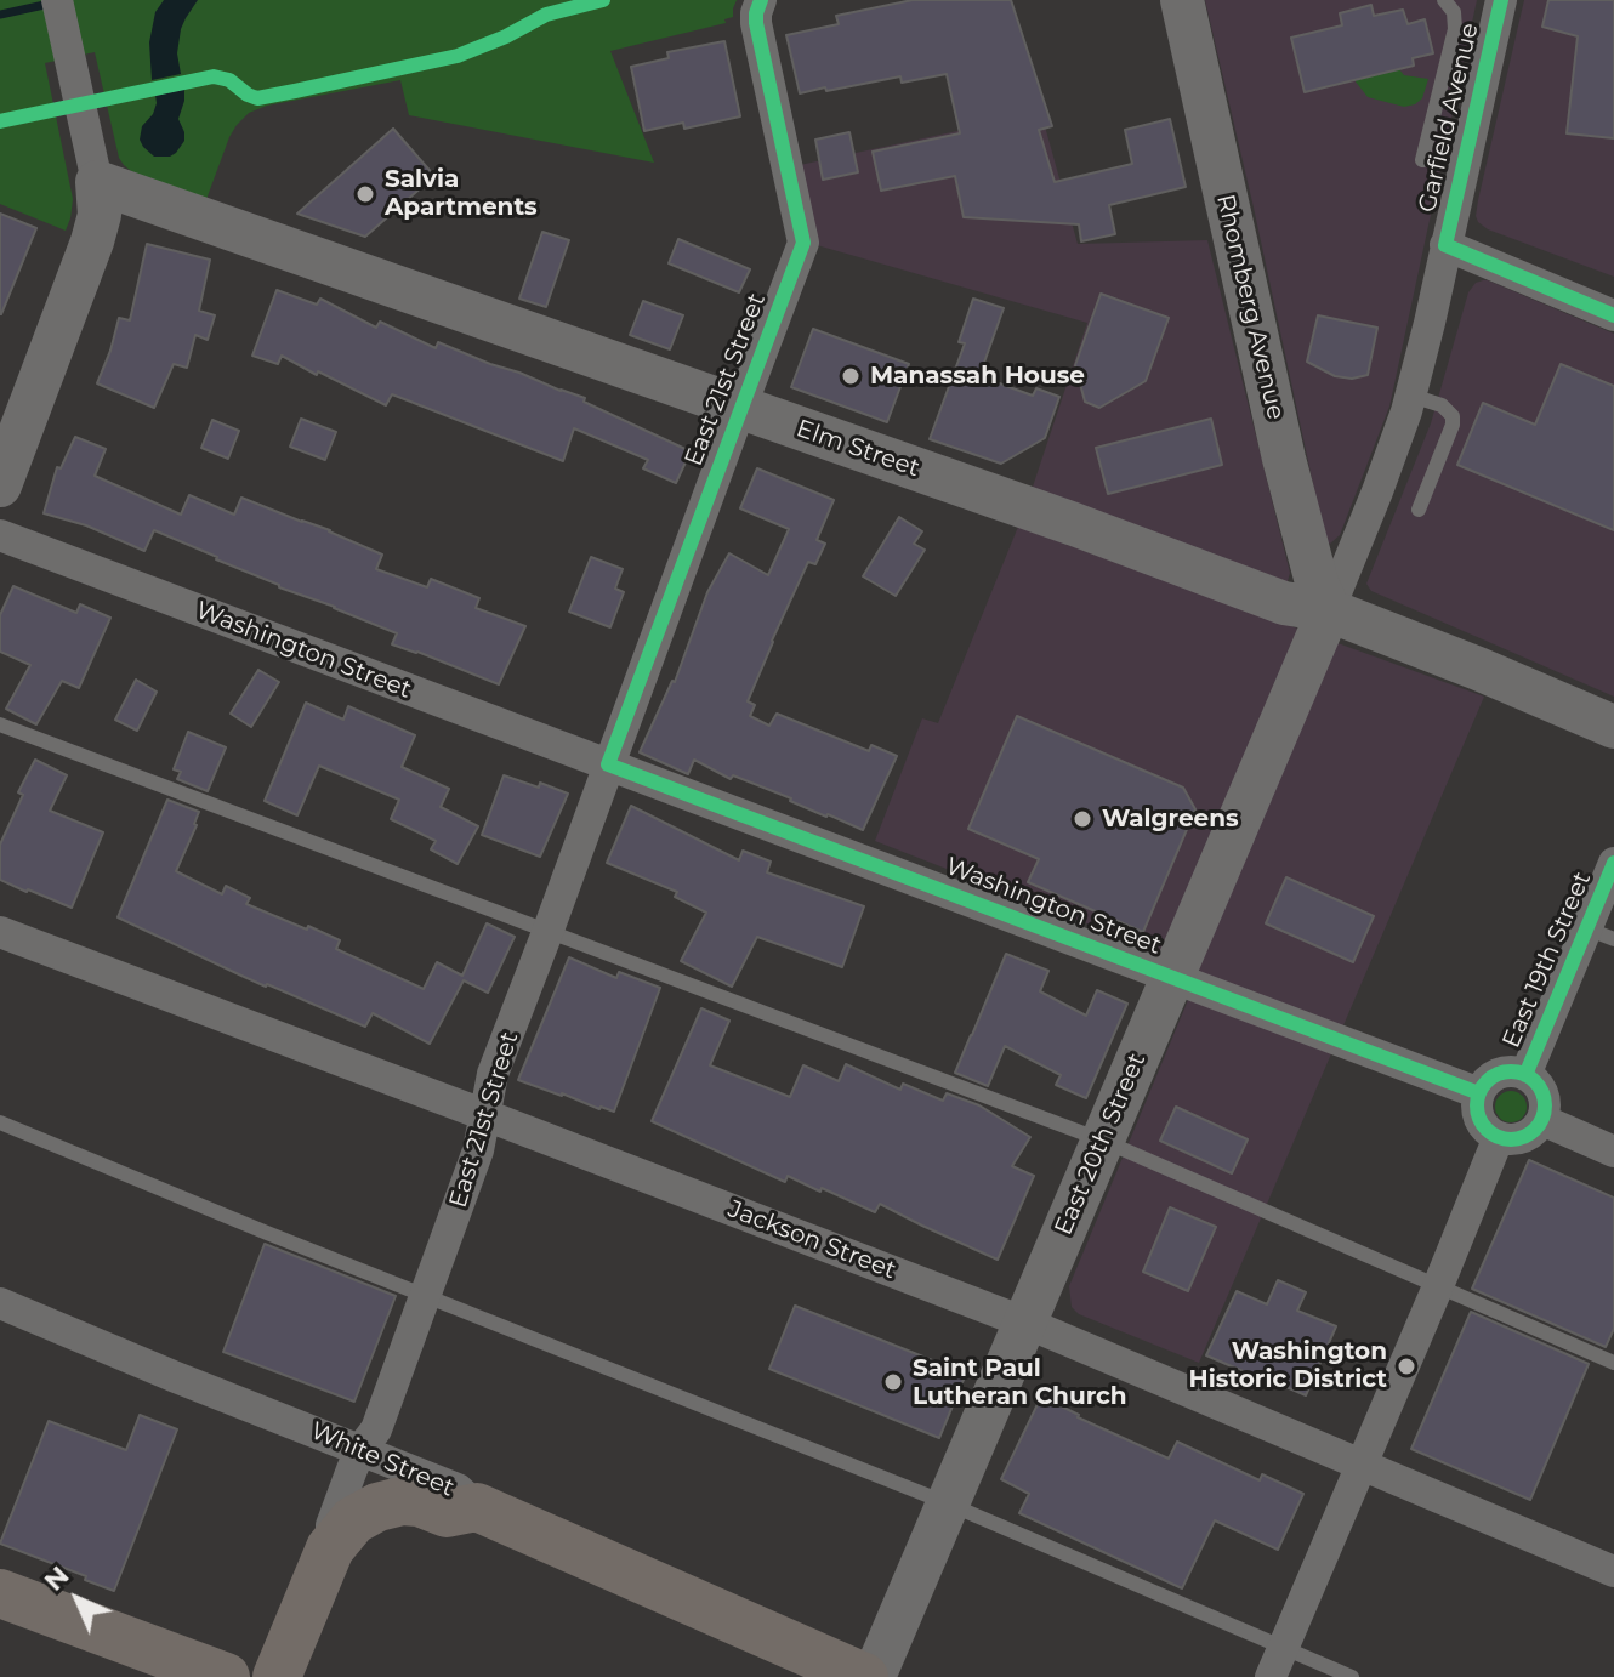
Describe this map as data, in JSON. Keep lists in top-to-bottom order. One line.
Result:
{"streets":{"main road":["East 21st Street","White Street"],"street":["Garfield Avenue","Rhomberg Avenue","Elm Street","Washington Street","East 19th Street","East 20th Street","Jackson Street"]},"crossings":[["Garfield Avenue","Rhomberg Avenue"],["Garfield Avenue","Elm Street"],["Garfield Avenue","East 20th Street"],["Rhomberg Avenue","Elm Street"],["Rhomberg Avenue","East 20th Street"],["East 21st Street","Elm Street"],["East 21st Street","Washington Street"],["East 21st Street","Jackson Street"],["East 21st Street","White Street"],["Elm Street","East 20th Street"],["Washington Street","East 19th Street"],["Washington Street","East 20th Street"],["East 20th Street","Jackson Street"]],"places":["Salvia Apartments","Manassah House","Walgreens","Washington Historic District","Saint Paul Lutheran Church"],"north":"top left"}
